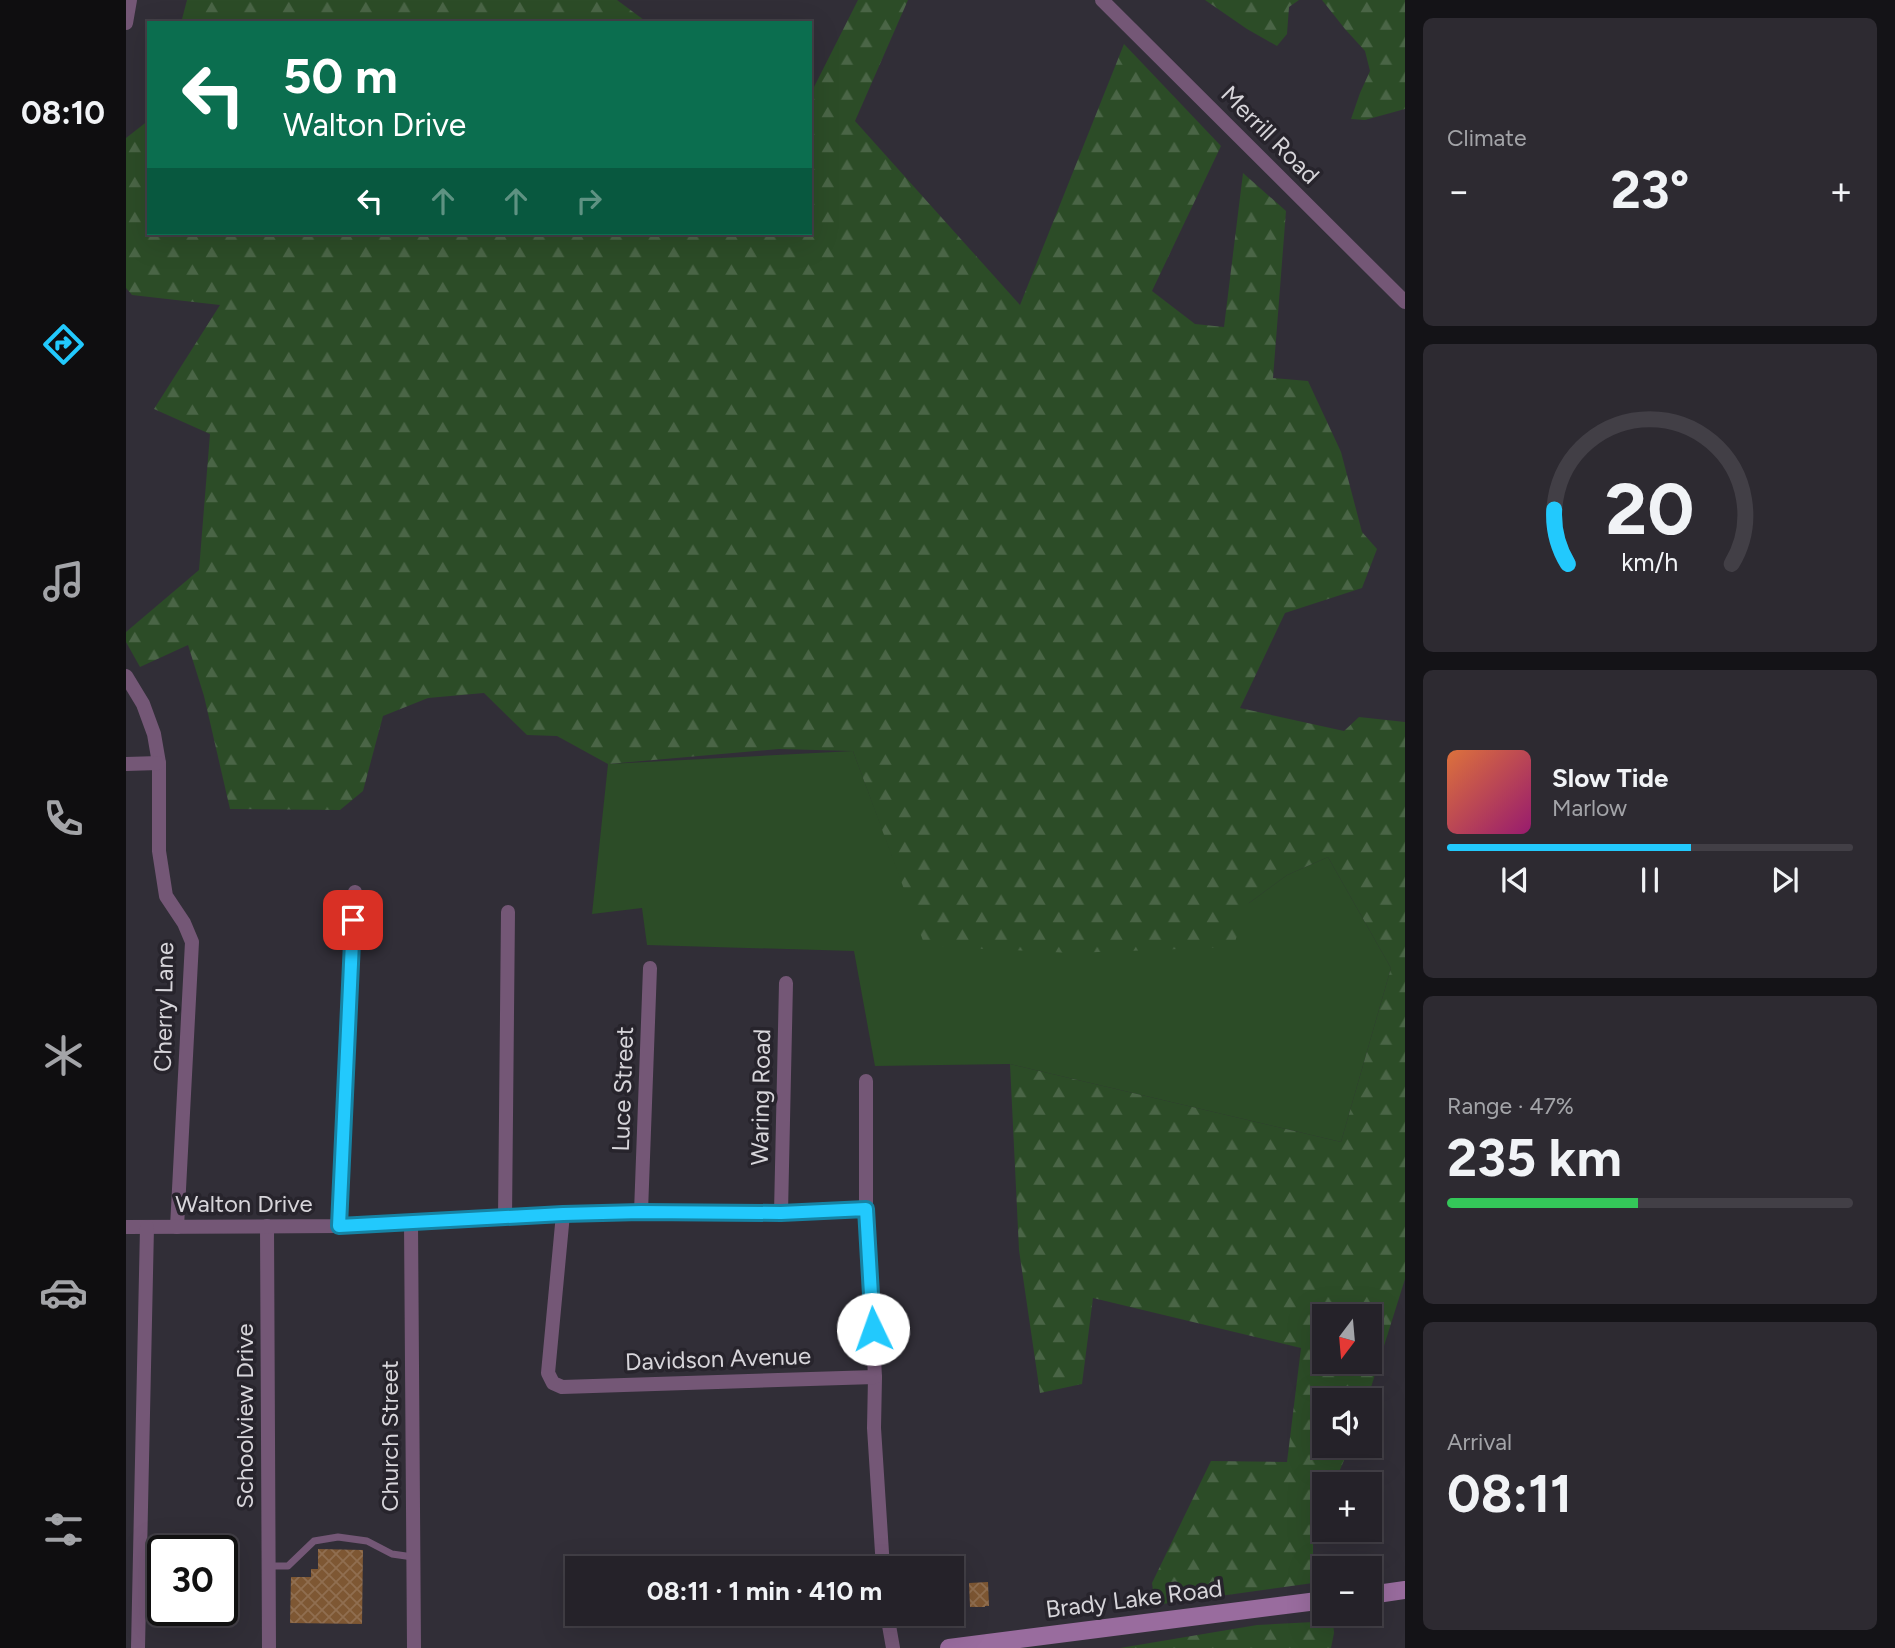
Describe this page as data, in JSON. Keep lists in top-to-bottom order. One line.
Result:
{"streets":{"street":["Merrill Road","Cherry Lane","Luce Street","Waring Road","Walton Drive","Davidson Avenue","Schoolview Drive","Church Street","Brady Lake Road"]},"crossings":[["Cherry Lane","Walton Drive"],["Luce Street","Walton Drive"],["Waring Road","Walton Drive"],["Walton Drive","Davidson Avenue"],["Walton Drive","Schoolview Drive"],["Walton Drive","Church Street"]],"north":"bottom","page":{"tabs":"08:10","tile":["Climate",["Range · 47%","235 km"],["Arrival","08:11"]],"turn":["50 m","Walton Drive"],"heat":["−","23°","+"],"song":["Slow Tide","Marlow"],"map_buttons":["+","−"],"limit":"30","trip":"08:11 · 1 min · 410 m","gauge":["20","km/h"]}}
